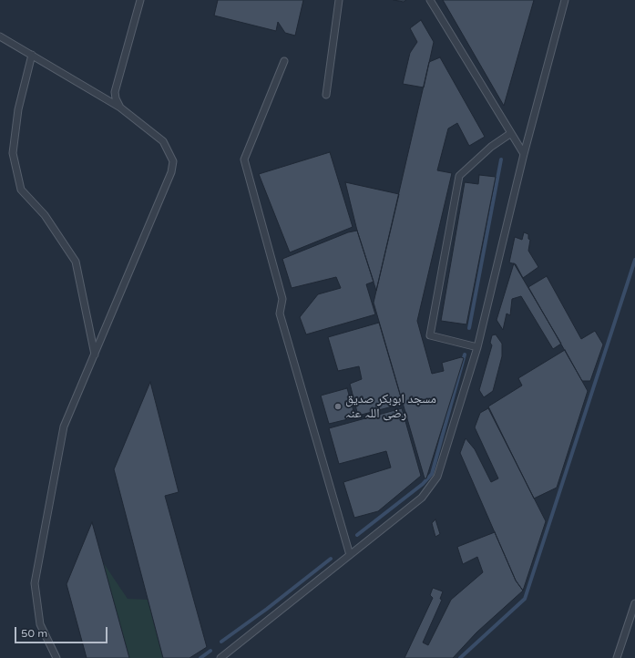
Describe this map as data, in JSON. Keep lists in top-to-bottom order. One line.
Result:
{"places":["مسجد ابوبکر صدیق رضی اللہ عنہ"],"scale_bar":"50 m"}
